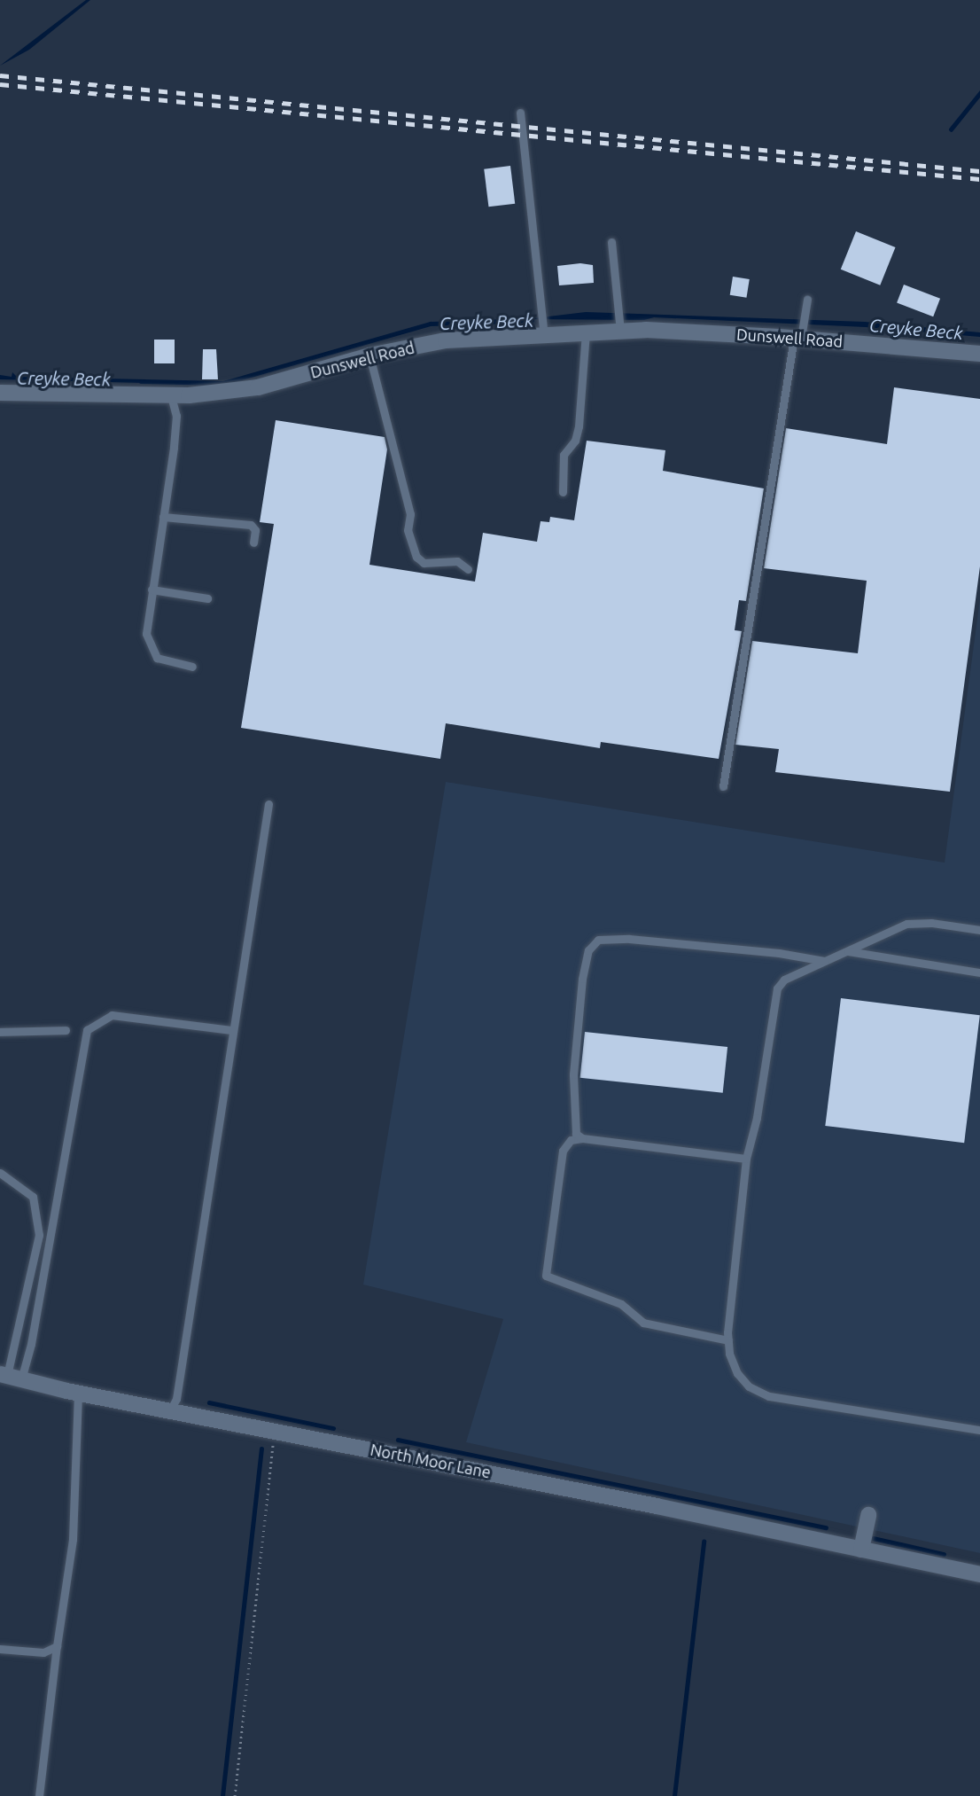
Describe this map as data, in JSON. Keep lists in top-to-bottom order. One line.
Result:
{"streets":{"street":["Dunswell Road","North Moor Lane"]},"water":["Creyke Beck"]}
